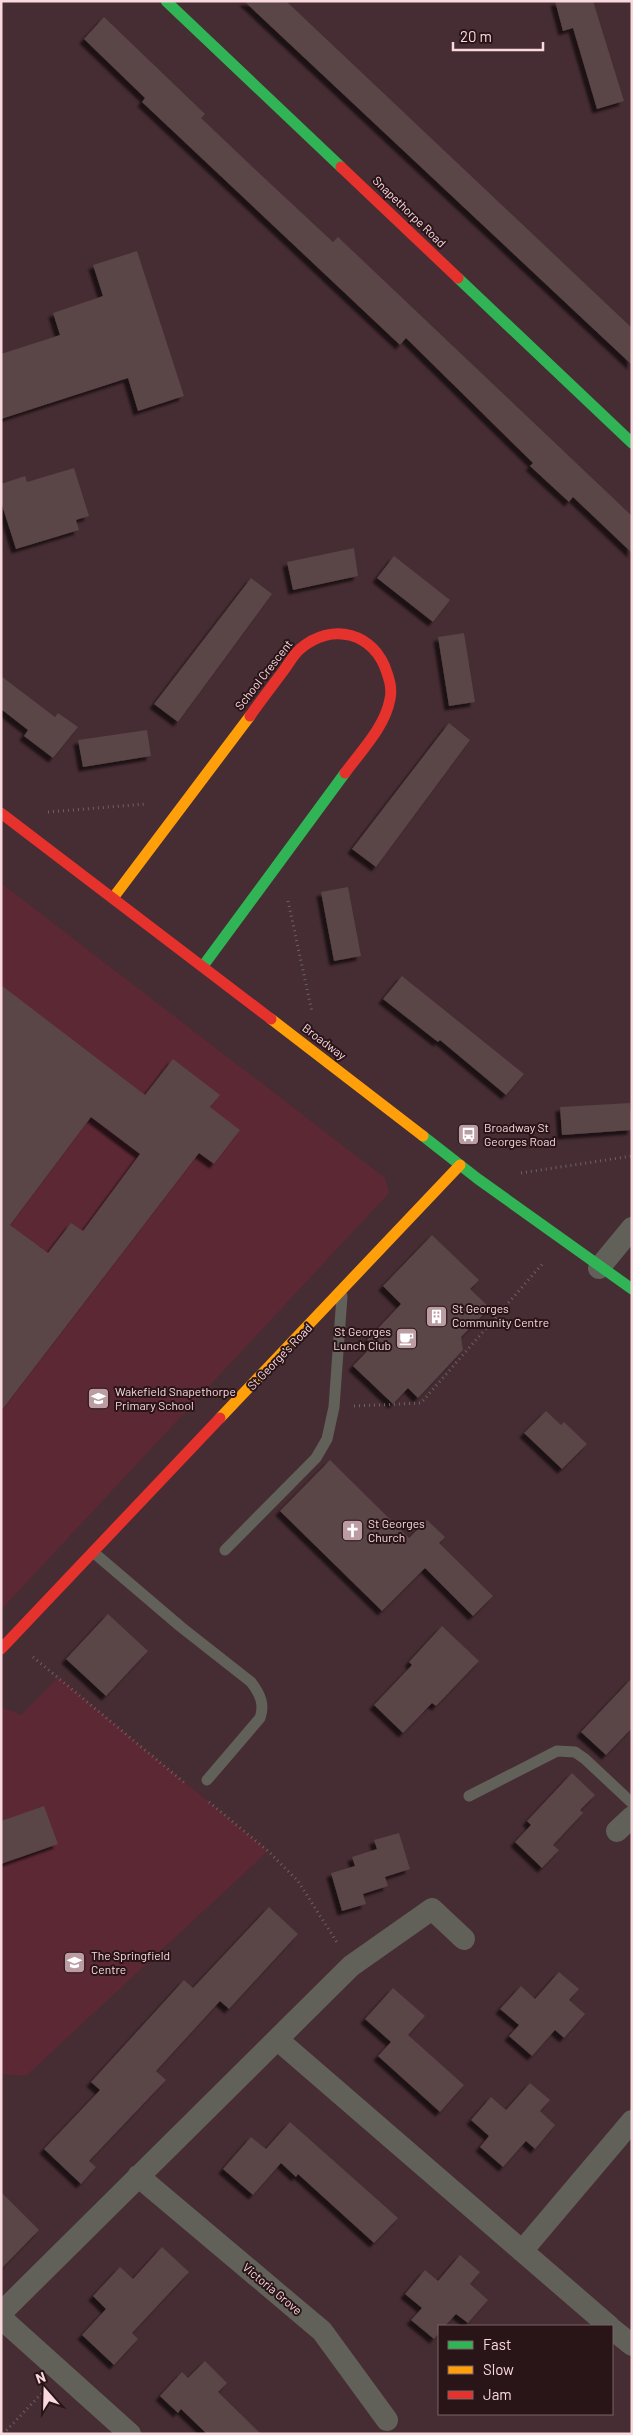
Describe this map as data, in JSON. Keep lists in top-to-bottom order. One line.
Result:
{"streets":{"street":["Snapethorpe Road","School Crescent","Broadway","St George's Road","Victoria Grove"]},"crossings":[["School Crescent","Broadway"],["Broadway","St George's Road"]],"places":{"bus stop":["Broadway St Georges Road"],"building":["St Georges Community Centre"],"cafe":["St Georges Lunch Club"],"school or university":["Wakefield Snapethorpe Primary School","The Springfield Centre"],"church":["St Georges Church"]},"legend":["Fast","Slow","Jam"],"scale_bar":"20 m","north":"top"}
